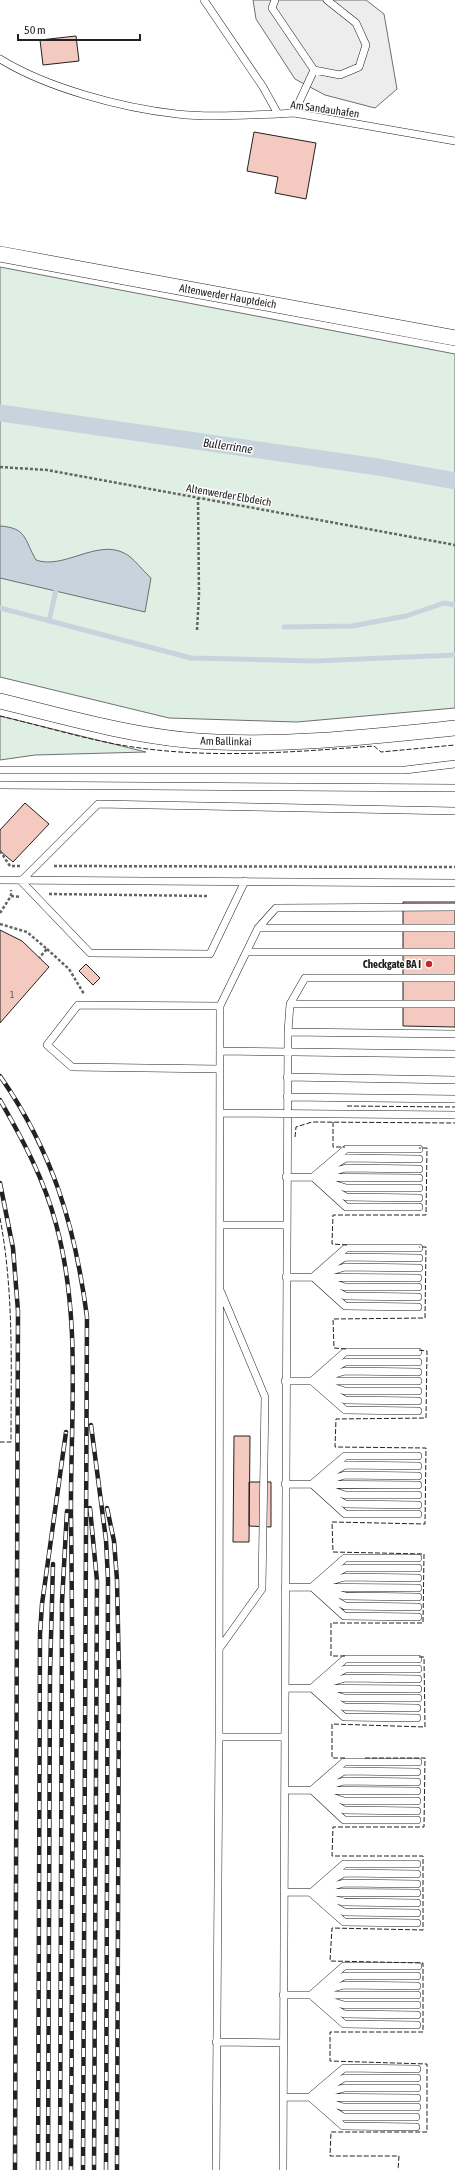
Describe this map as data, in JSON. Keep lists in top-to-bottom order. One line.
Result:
{"streets":{"street":["Altenwerder Hauptdeich","Am Ballinkai"],"lane":["Am Sandauhafen"],"path":["Altenwerder Elbdeich"]},"water":["Bullerrinne"],"places":["Checkgate BA I"],"house_numbers":["1"],"scale_bar":"50 m"}
